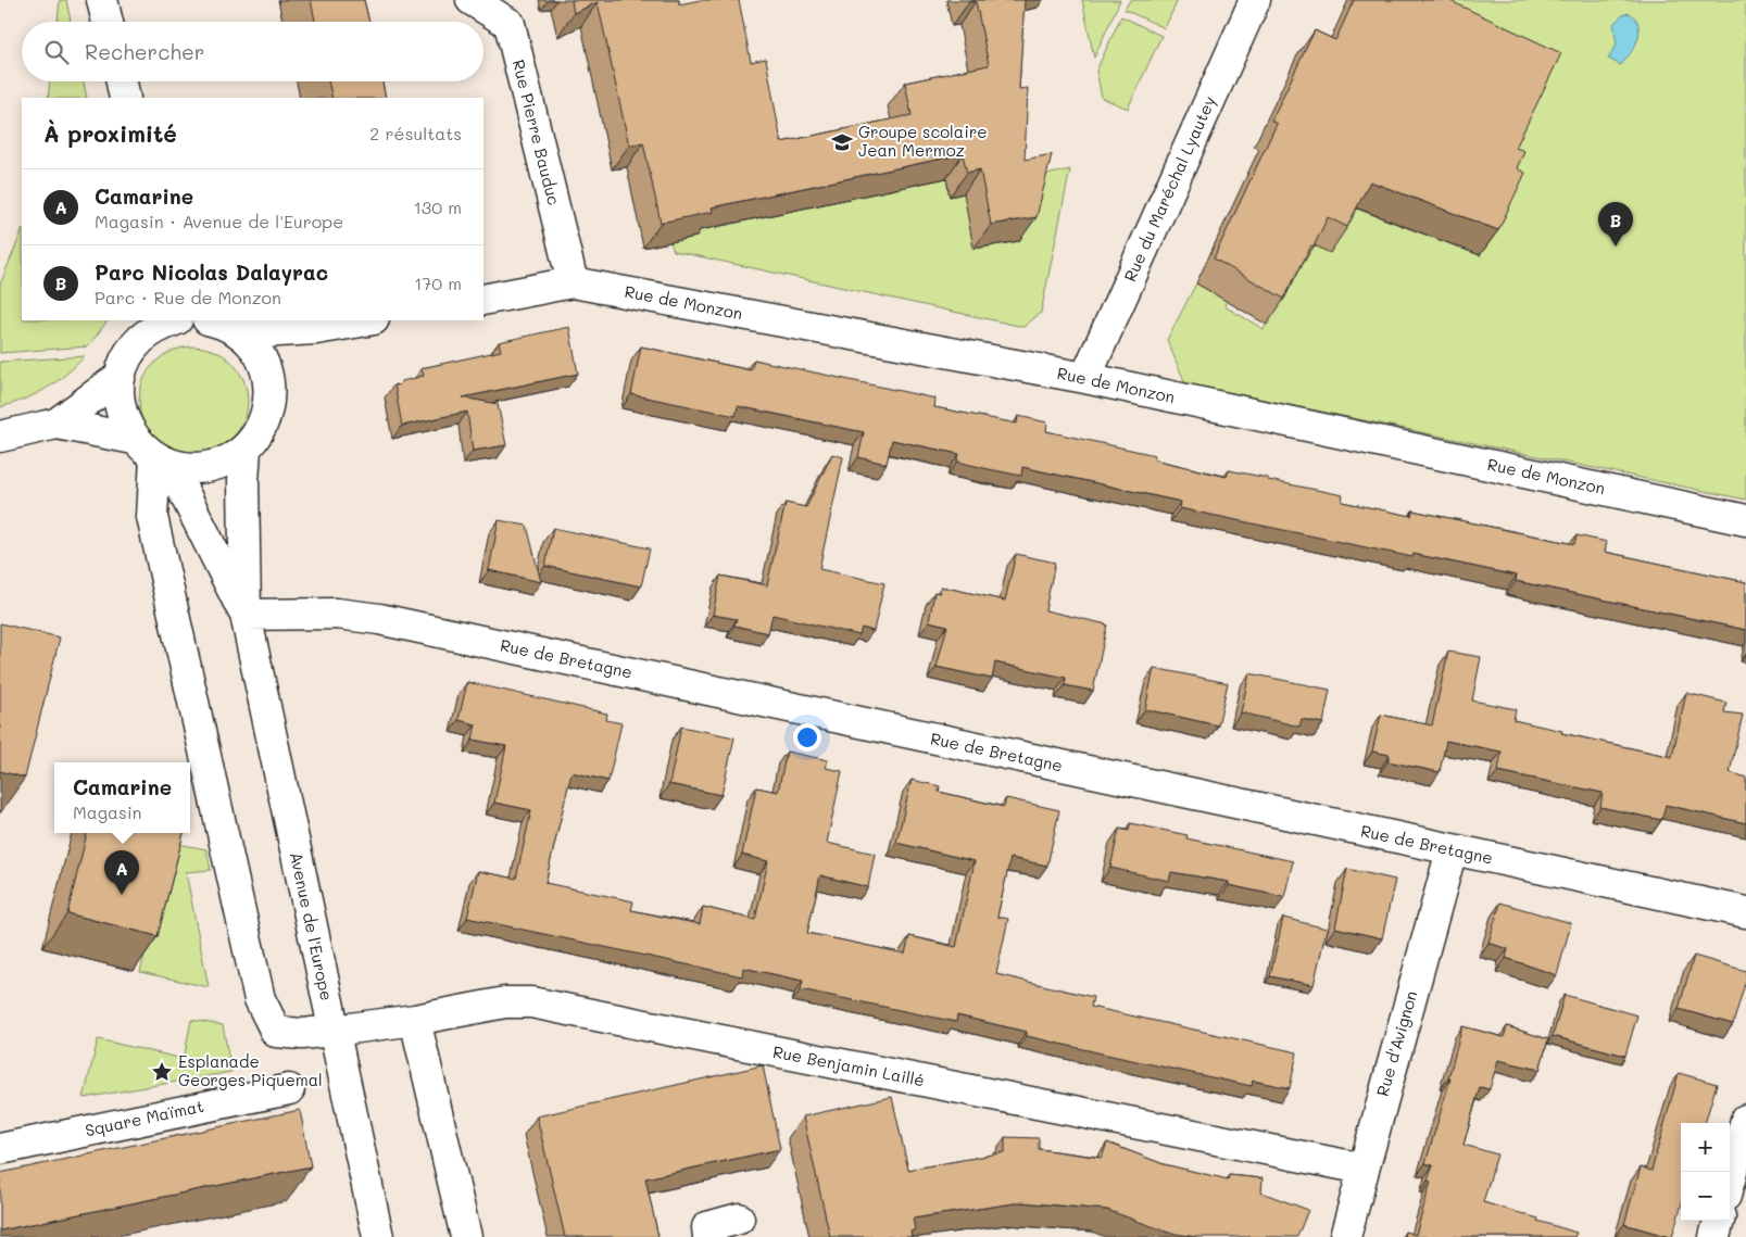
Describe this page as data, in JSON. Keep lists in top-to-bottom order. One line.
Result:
{"streets":{"street":["Rue Pierre Bauduc","Rue du Maréchal Lyautey","Rue de Monzon","Rue de Bretagne","Avenue de l'Europe","Rue d'Avignon","Rue Benjamin Laillé","Square Maïmat"]},"crossings":[["Rue Pierre Bauduc","Rue de Monzon"],["Rue du Maréchal Lyautey","Rue de Monzon"],["Rue de Bretagne","Avenue de l'Europe"],["Rue de Bretagne","Rue d'Avignon"],["Avenue de l'Europe","Rue Benjamin Laillé"],["Rue d'Avignon","Rue Benjamin Laillé"]],"places":{"school or university":["Groupe scolaire Jean Mermoz"],"place":["Esplanade Georges Piquemal"]},"page":{"search":"Rechercher","heading":["À proximité","2 résultats"],"list":[{"mark":"A","name":"Camarine","note":"Magasin · Avenue de l'Europe","value":"130 m"},{"mark":"B","name":"Parc Nicolas Dalayrac","note":"Parc · Rue de Monzon","value":"170 m"}],"pins":["B","A"],"popup":["Camarine","Magasin"],"map_buttons":["+","−"]}}
